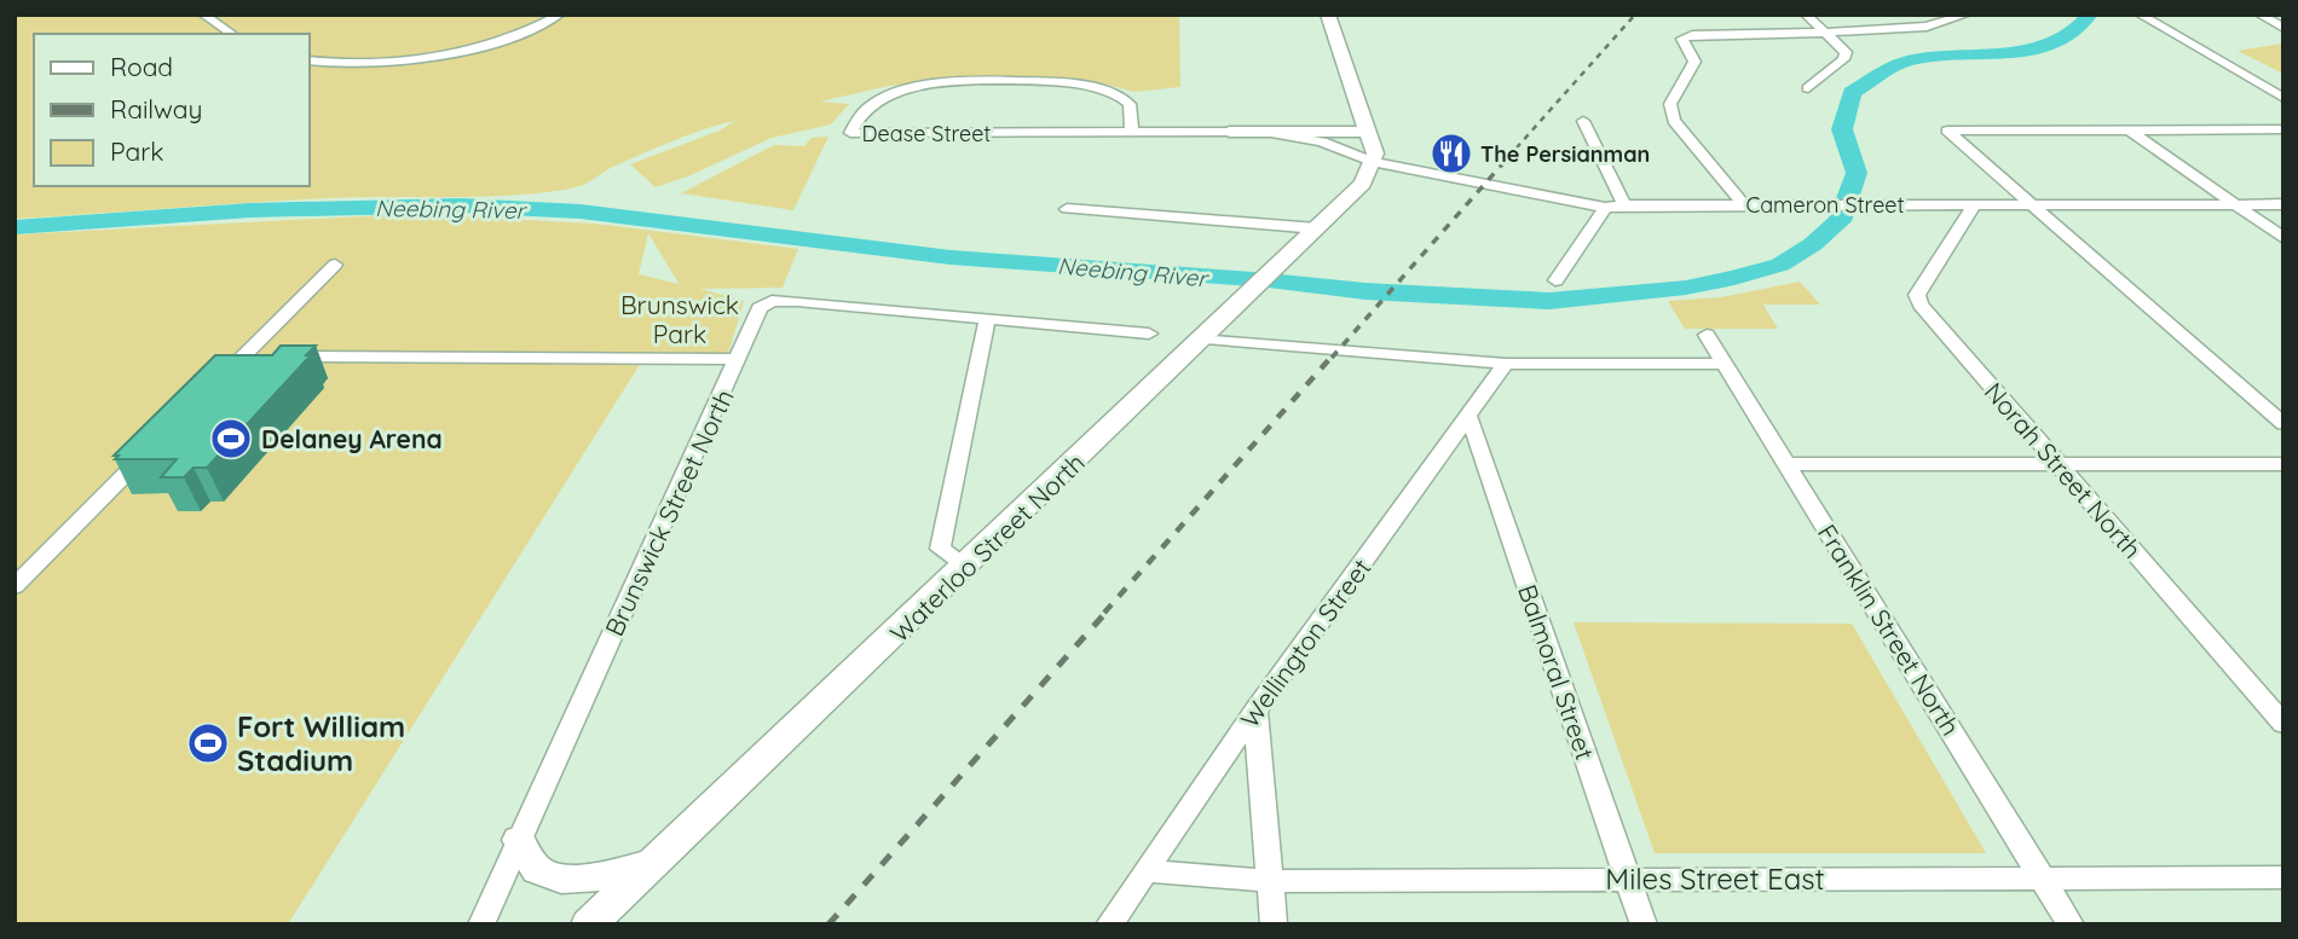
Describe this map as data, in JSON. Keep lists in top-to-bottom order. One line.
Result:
{"streets":{"main road":["Waterloo Street North"],"street":["Dease Street","Cameron Street","Norah Street North","Brunswick Street North","Franklin Street North","Wellington Street","Balmoral Street","Miles Street East"]},"crossings":[["Dease Street","Cameron Street"],["Dease Street","Waterloo Street North"],["Cameron Street","Norah Street North"],["Cameron Street","Waterloo Street North"],["Franklin Street North","Miles Street East"],["Wellington Street","Balmoral Street"],["Wellington Street","Miles Street East"],["Balmoral Street","Miles Street East"]],"water":["Neebing River"],"parks":["Brunswick Park"],"places":{"restaurant":["The Persianman"],"sports":["Delaney Arena","Fort William Stadium"]},"legend":["Road","Railway","Park"]}
